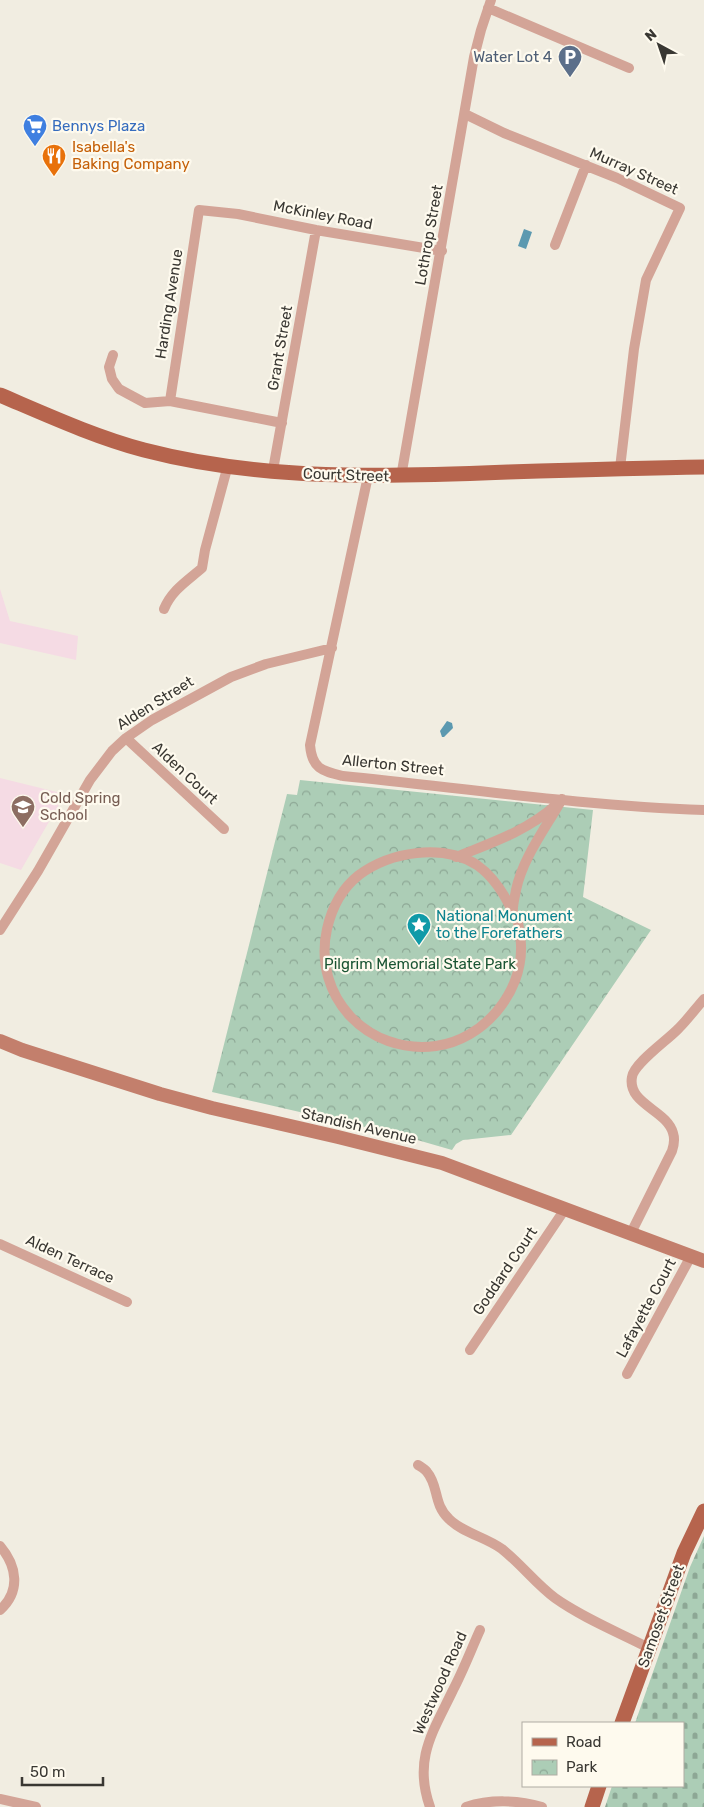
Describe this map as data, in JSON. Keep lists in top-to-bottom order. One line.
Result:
{"streets":{"main road":["Court Street","Samoset Street"],"street":["Murray Street","McKinley Road","Lothrop Street","Harding Avenue","Grant Street","Alden Street","Allerton Street","Alden Court","Standish Avenue","Alden Terrace","Goddard Court","Lafayette Court","Westwood Road"]},"crossings":[["Murray Street","Lothrop Street"],["Murray Street","Court Street"],["McKinley Road","Lothrop Street"],["McKinley Road","Harding Avenue"],["McKinley Road","Grant Street"],["Lothrop Street","Court Street"],["Grant Street","Court Street"],["Court Street","Allerton Street"],["Alden Street","Allerton Street"],["Alden Street","Alden Court"],["Standish Avenue","Goddard Court"],["Standish Avenue","Lafayette Court"]],"parks":["Pilgrim Memorial State Park"],"places":{"parking":["Water Lot 4"],"supermarket":["Bennys Plaza"],"restaurant":["Isabella's Baking Company"],"school or university":["Cold Spring School"],"place":["National Monument to the Forefathers"]},"legend":["Road","Park"],"scale_bar":"50 m","north":"top left"}
